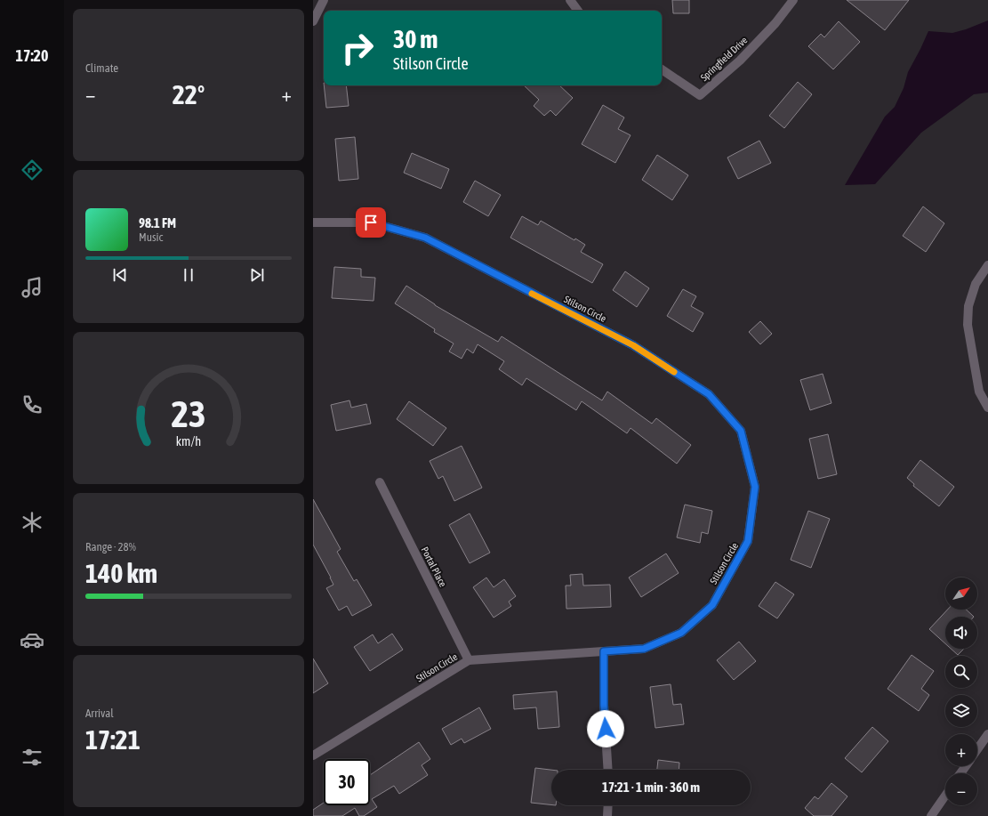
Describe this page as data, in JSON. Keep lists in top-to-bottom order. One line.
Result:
{"streets":{"street":["Springfield Drive","Stilson Circle","Portal Place"]},"crossings":[["Stilson Circle","Portal Place"]],"north":"top right","page":{"tabs":"17:20","tile":["Climate",["Range · 28%","140 km"],["Arrival","17:21"]],"turn":["30 m","Stilson Circle"],"heat":["−","22°","+"],"song":["98.1 FM","Music"],"map_buttons":["+","−"],"limit":"30","trip":"17:21 · 1 min · 360 m","gauge":["23","km/h"]}}
